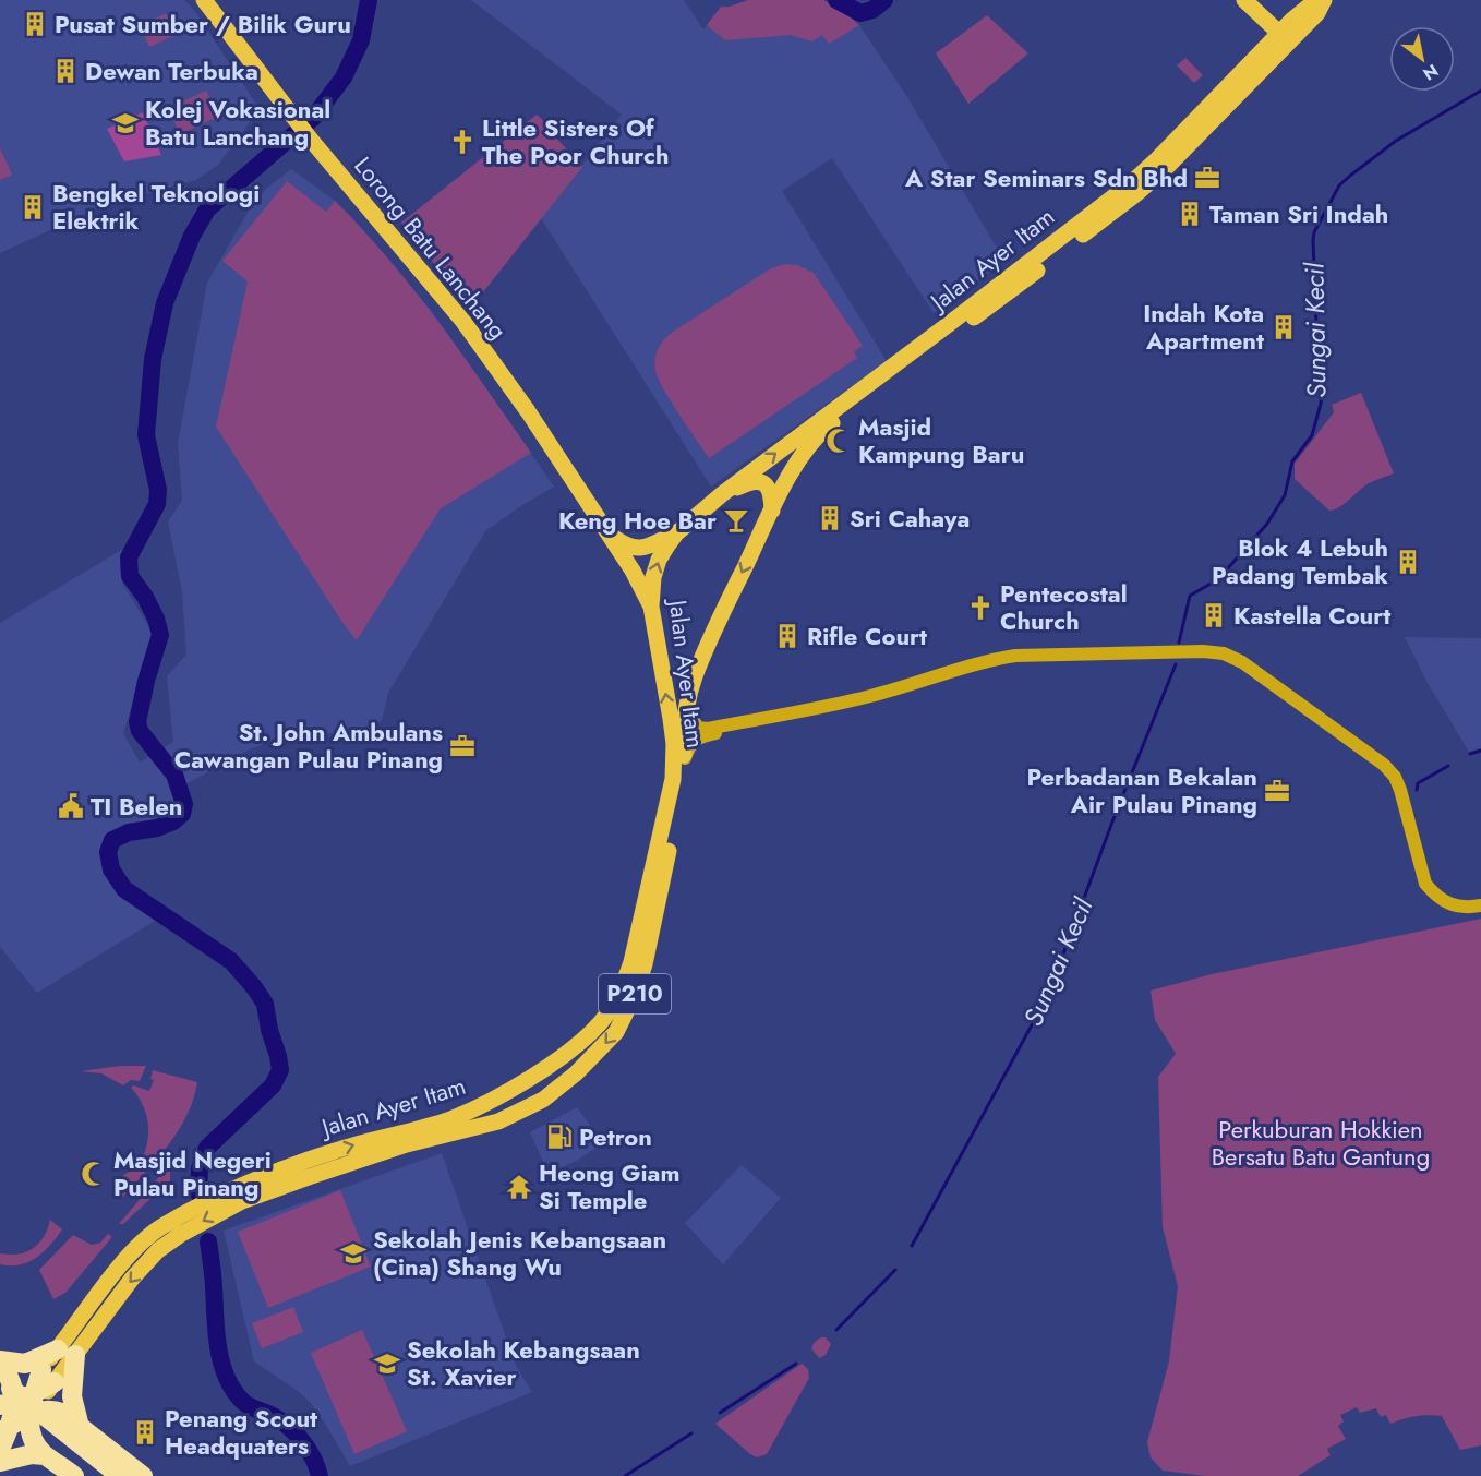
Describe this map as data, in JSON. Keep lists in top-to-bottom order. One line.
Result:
{"streets":{"main road":["Lorong Batu Lanchang","Jalan Ayer Itam","P210"]},"crossings":[["Lorong Batu Lanchang","Jalan Ayer Itam"]],"water":["Sungai Kecil"],"parks":["Perkuburan Hokkien Bersatu Batu Gantung"],"places":{"building":["Pusat Sumber / Bilik Guru","Dewan Terbuka","Bengkel Teknologi Elektrik","Taman Sri Indah","Indah Kota Apartment","Sri Cahaya","Blok 4 Lebuh Padang Tembak","Kastella Court","Rifle Court","Penang Scout Headquaters"],"school or university":["Kolej Vokasional Batu Lanchang","Sekolah Jenis Kebangsaan (Cina) Shang Wu","Sekolah Kebangsaan St. Xavier"],"church":["Little Sisters Of The Poor Church","Pentecostal Church"],"office":["A Star Seminars Sdn Bhd","St. John Ambulans Cawangan Pulau Pinang","Perbadanan Bekalan Air Pulau Pinang"],"mosque":["Masjid Kampung Baru","Masjid Negeri Pulau Pinang"],"bar":["Keng Hoe Bar"],"public building":["TI Belen"],"fuel station":["Petron"],"temple":["Heong Giam Si Temple"]},"north":"bottom right"}
